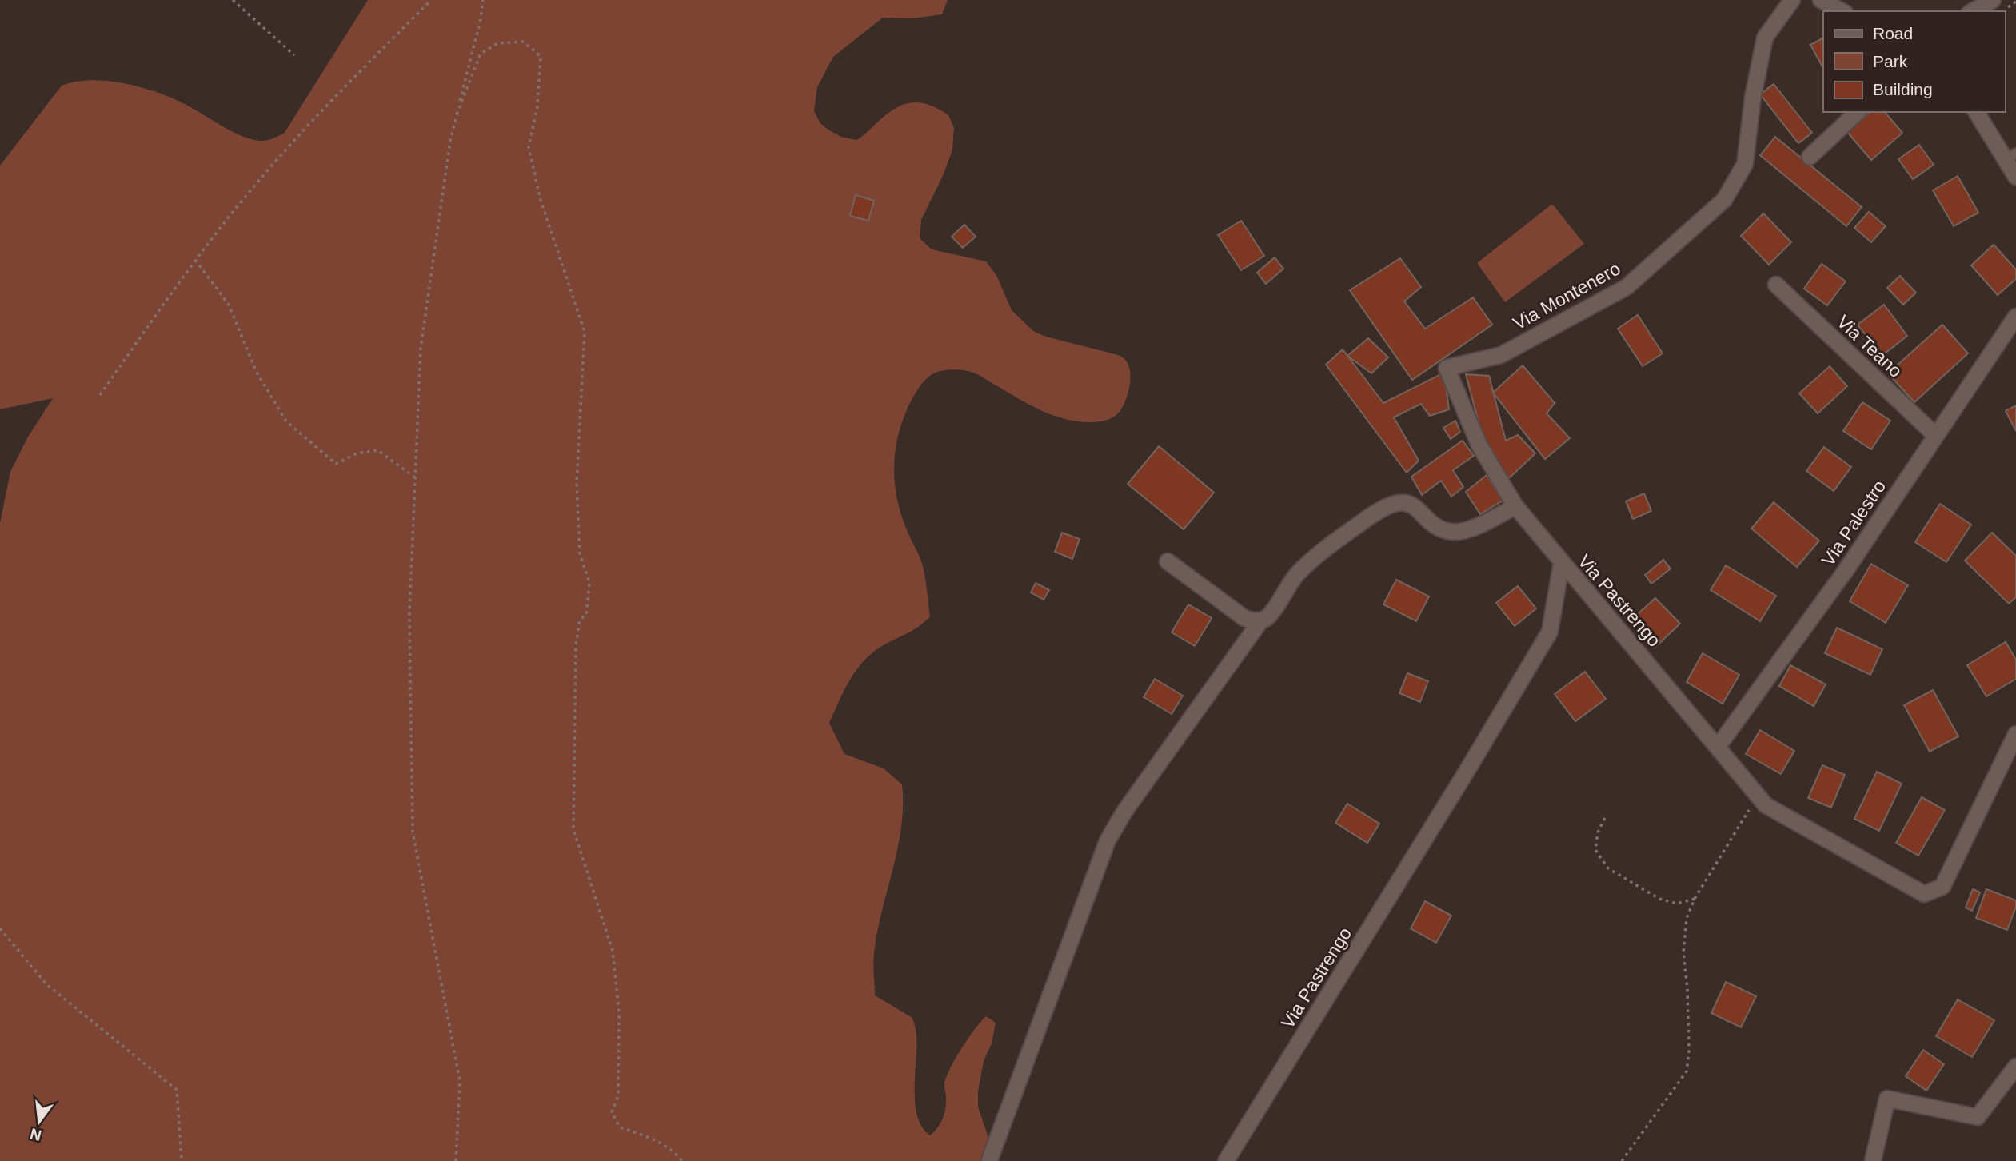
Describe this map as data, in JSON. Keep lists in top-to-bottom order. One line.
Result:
{"streets":{"street":["Via Montenero","Via Teano","Via Palestro","Via Pastrengo"]},"crossings":[["Via Montenero","Via Pastrengo"],["Via Teano","Via Palestro"],["Via Palestro","Via Pastrengo"]],"legend":["Road","Park","Building"],"north":"bottom"}
